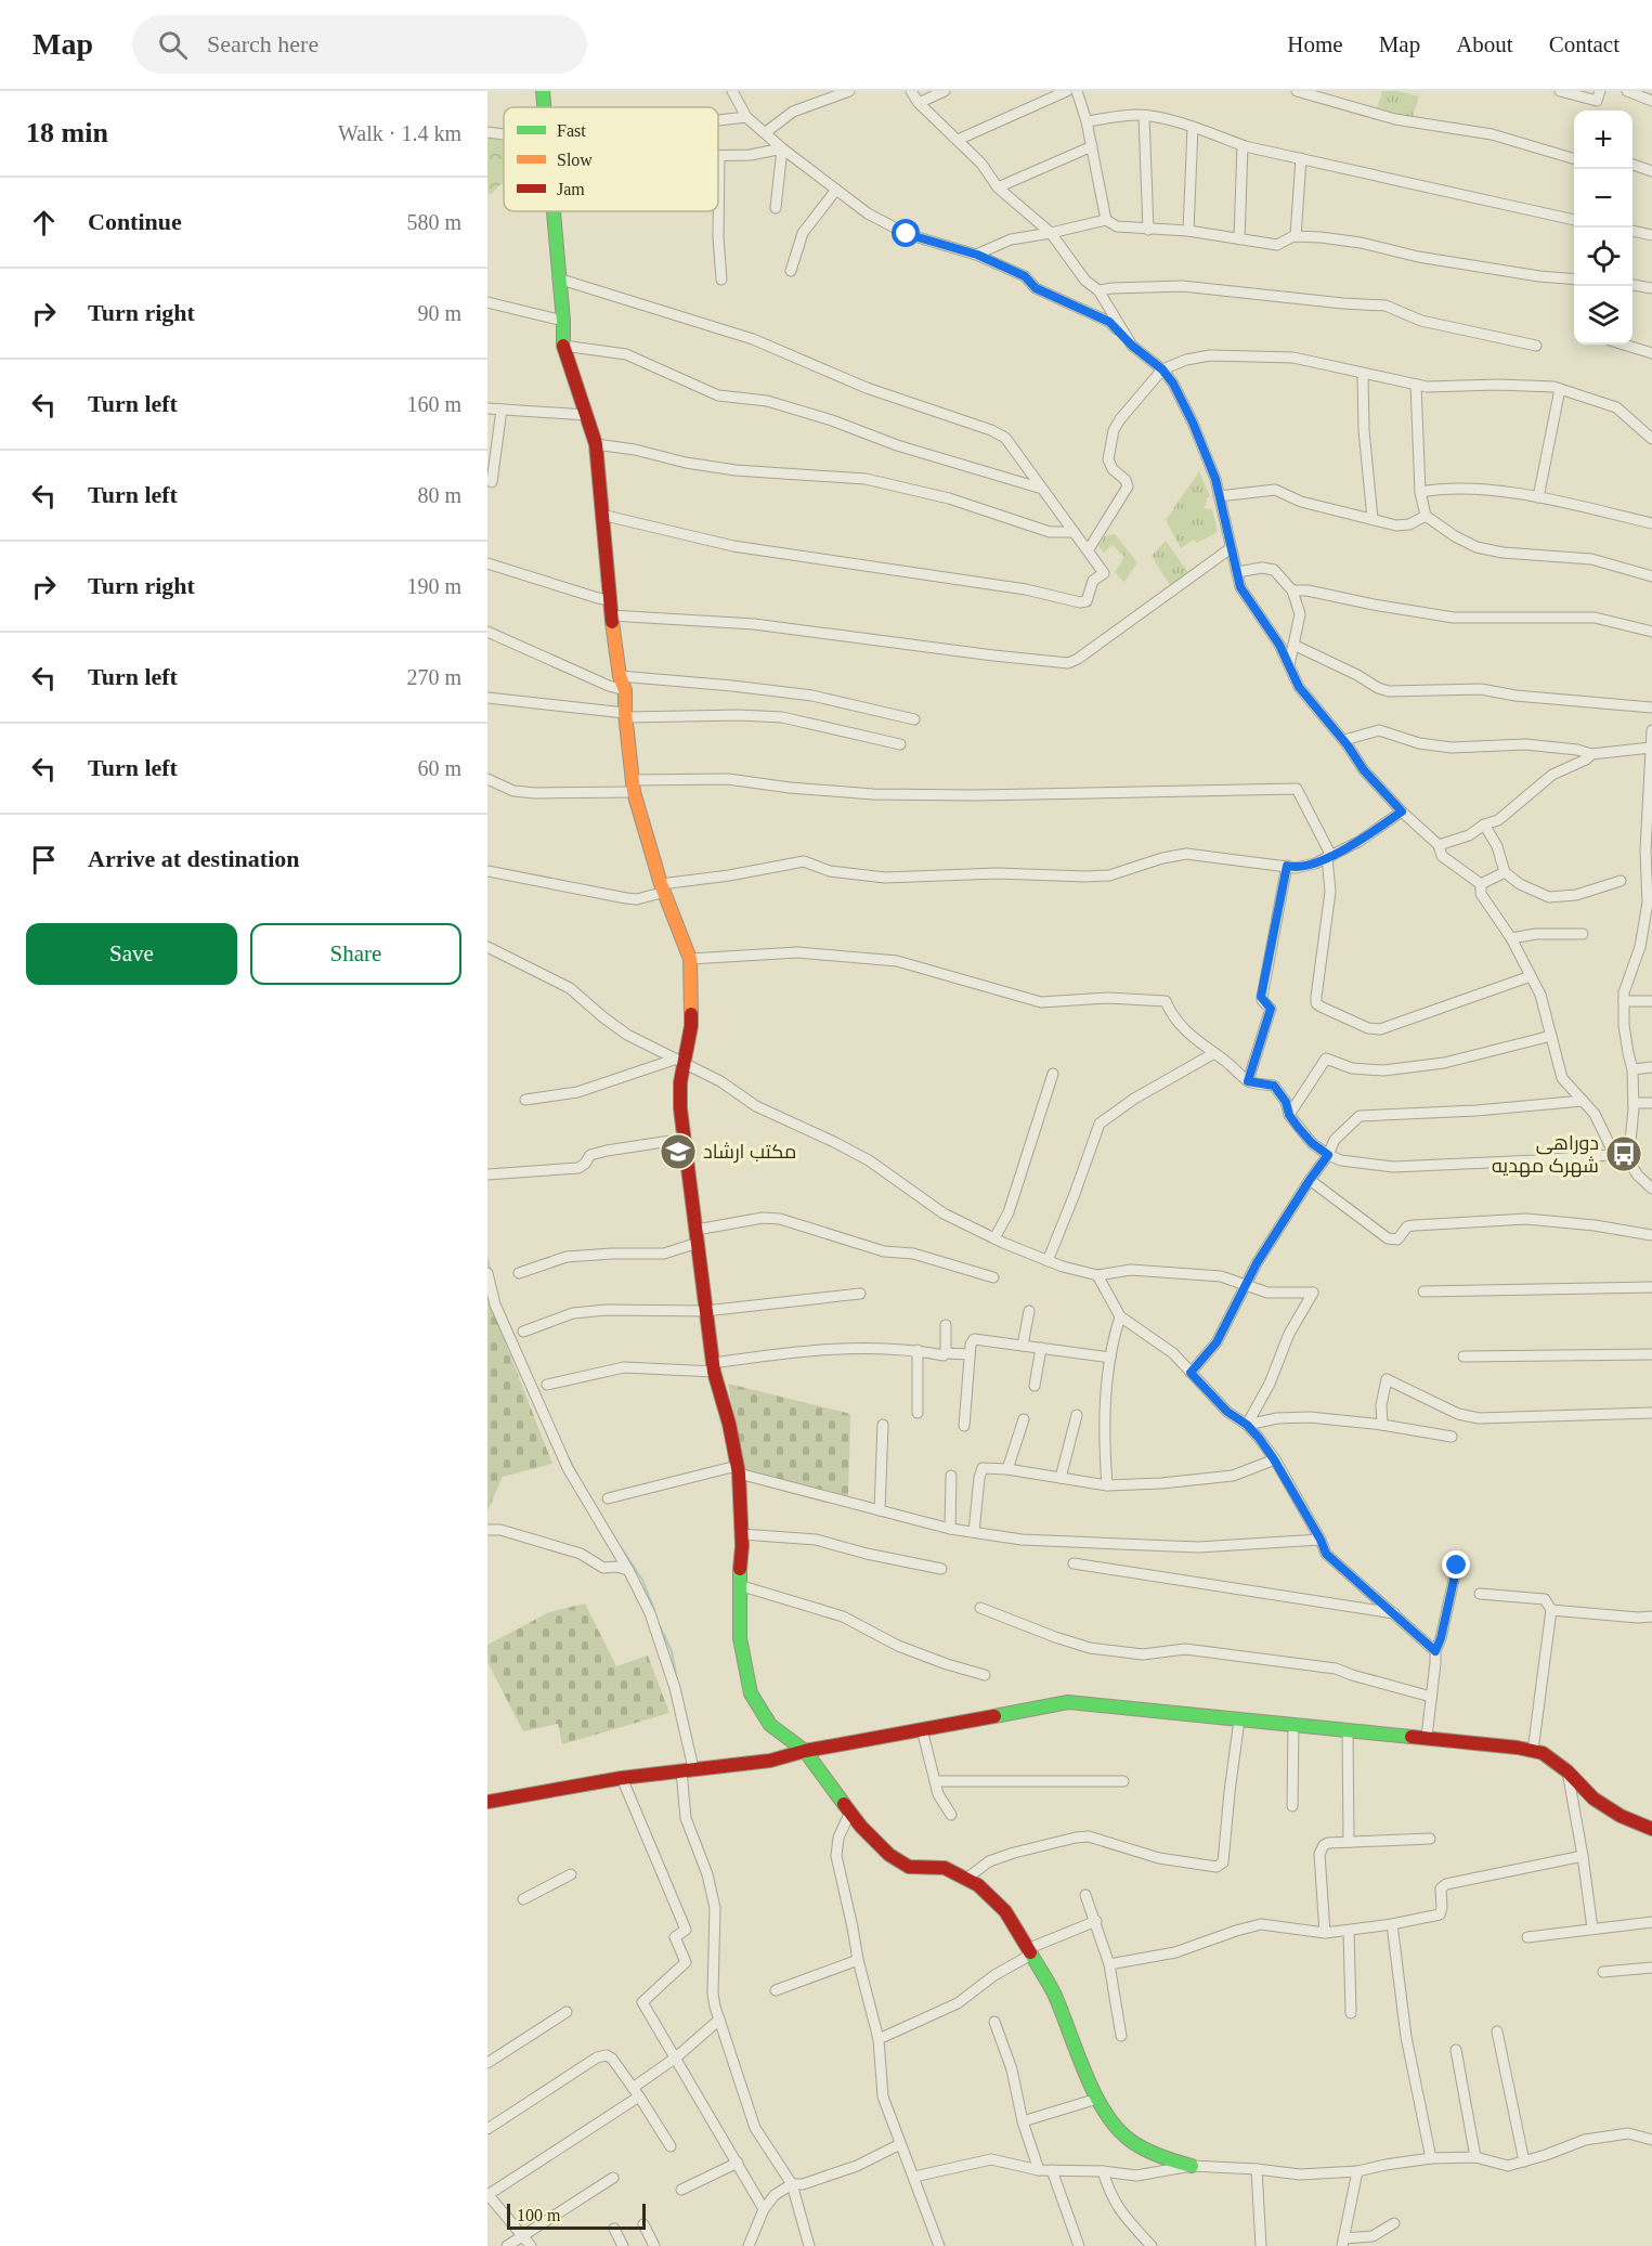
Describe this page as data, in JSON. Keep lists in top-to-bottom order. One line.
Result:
{"places":{"school or university":["مکتب ارشاد"],"bus stop":["دوراهی شهرک مهدیه"]},"legend":["Fast","Slow","Jam"],"scale_bar":"100 m","page":{"header":"Map","search":"Search here","nav":["Home","Map","About","Contact"],"heading":["18 min","Walk · 1.4 km"],"map_buttons":["+","−"],"list":[["Continue","580 m"],["Turn right","90 m"],["Turn left","160 m"],["Turn left","80 m"],["Turn right","190 m"],["Turn left","270 m"],["Turn left","60 m"],"Arrive at destination"],"buttons":["Save","Share"],"scale":"100 m"}}
